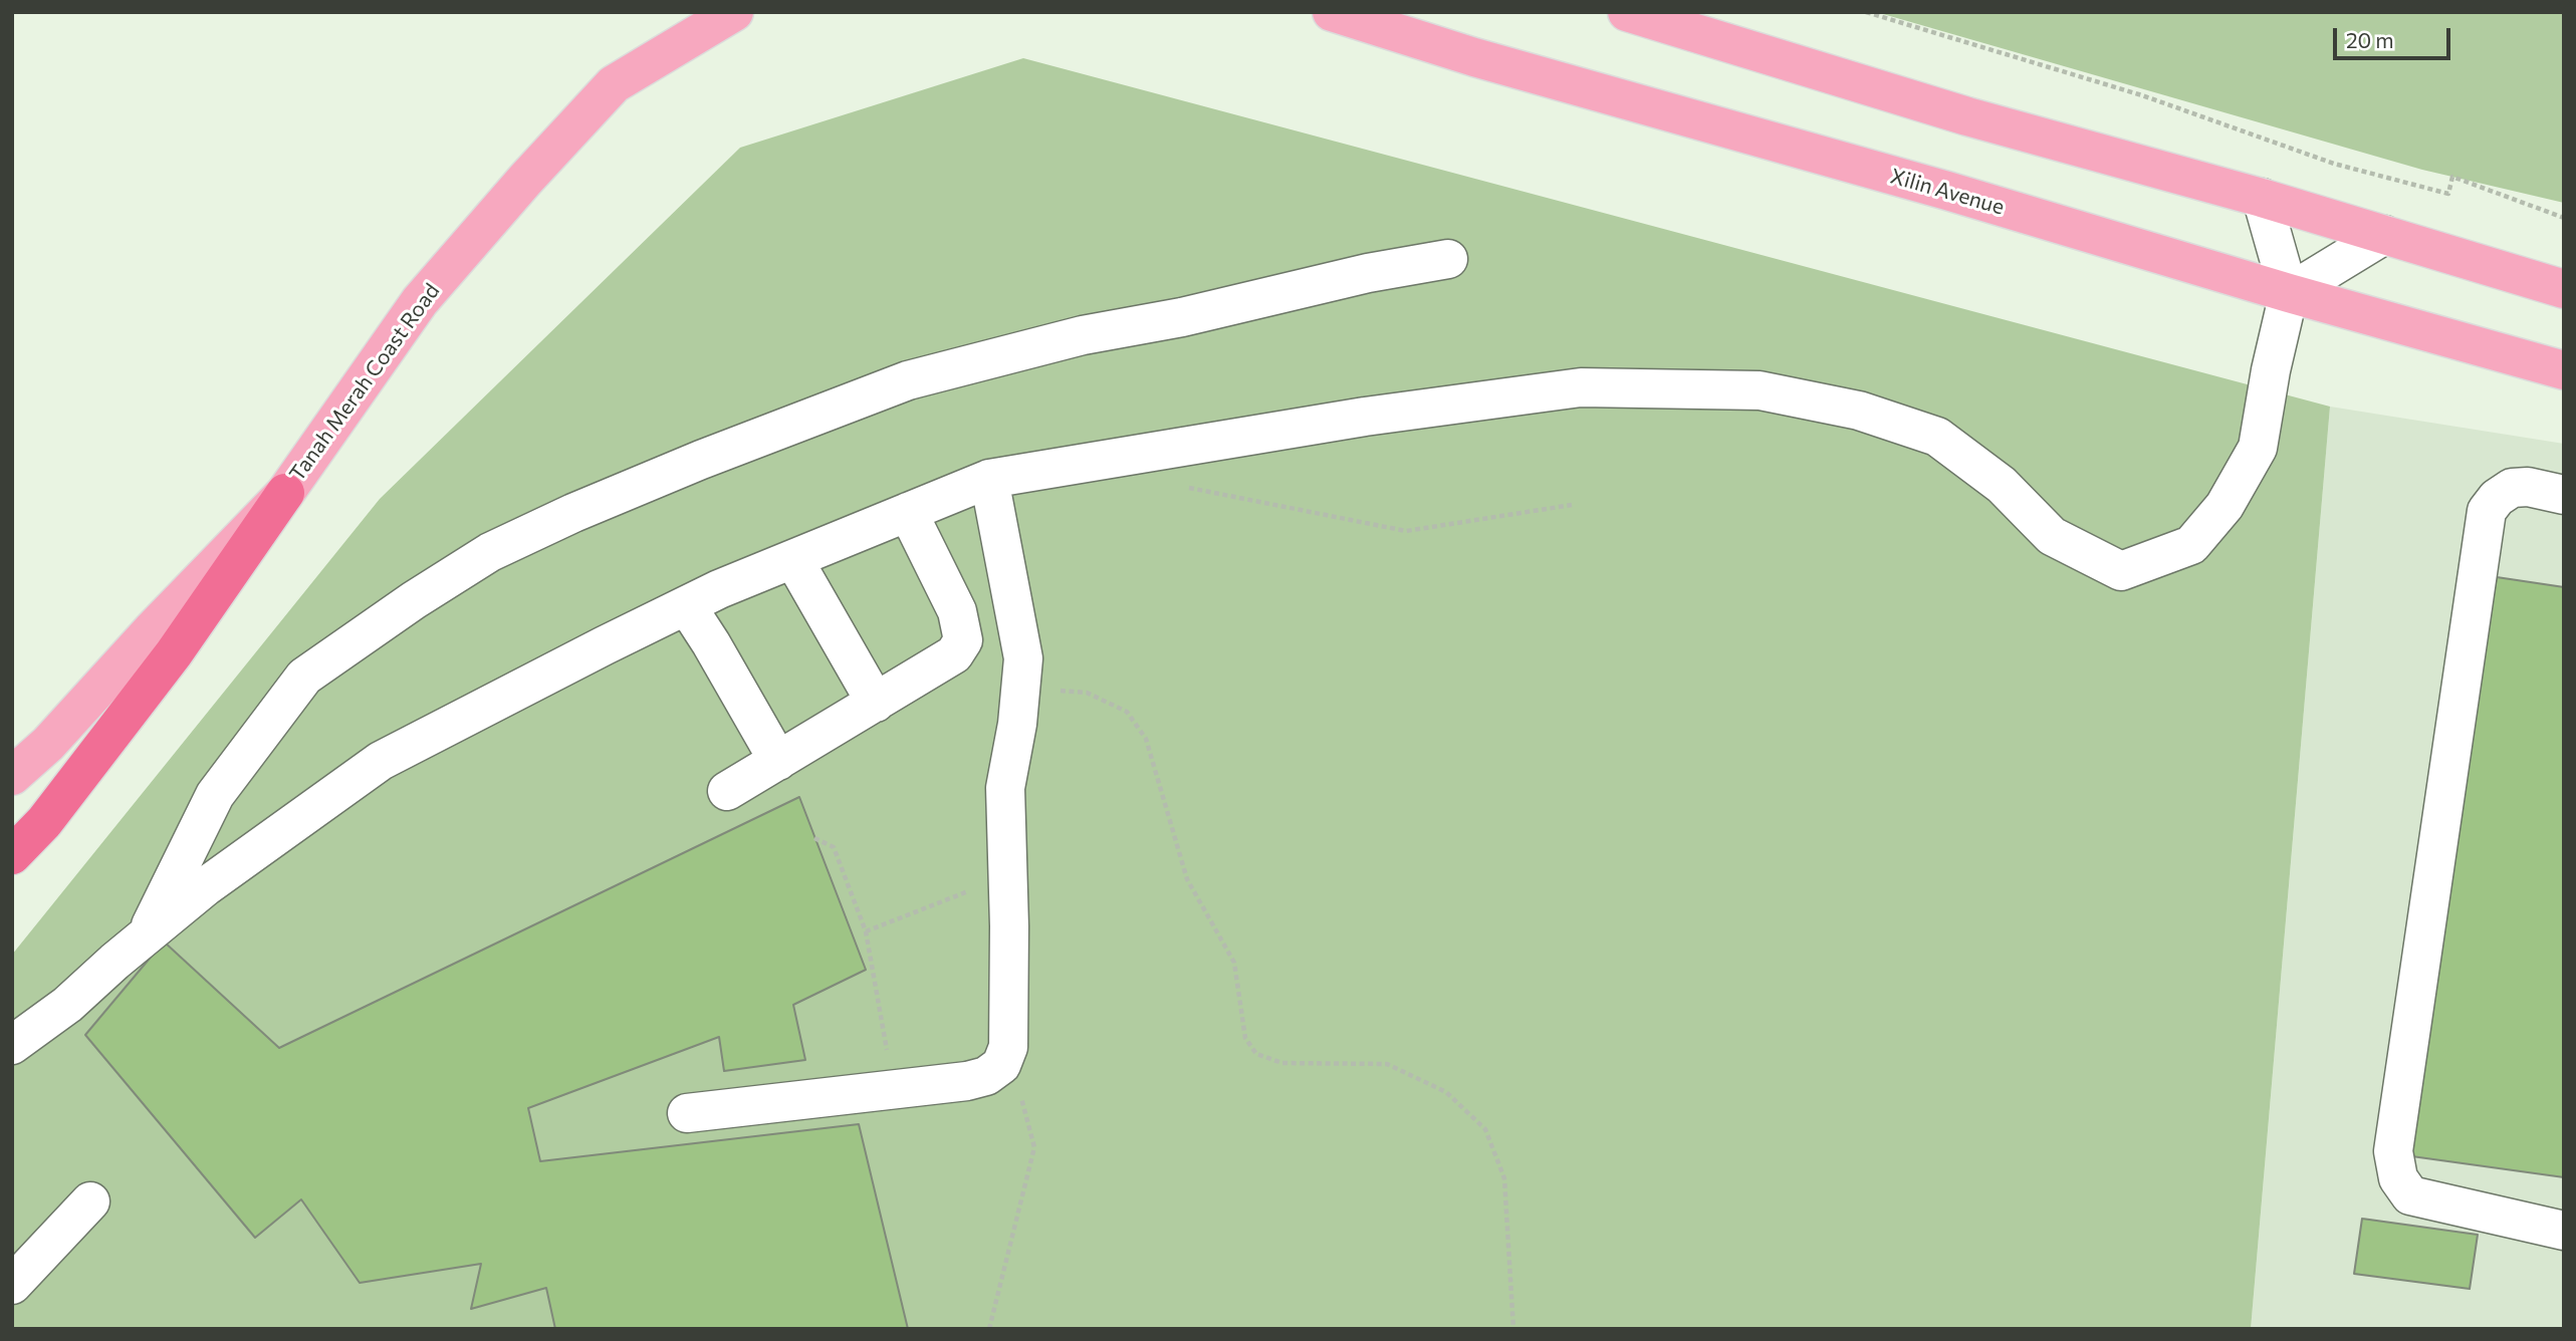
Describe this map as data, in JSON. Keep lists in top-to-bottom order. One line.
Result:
{"streets":{"main road":["Xilin Avenue","Tanah Merah Coast Road"]},"scale_bar":"20 m"}
